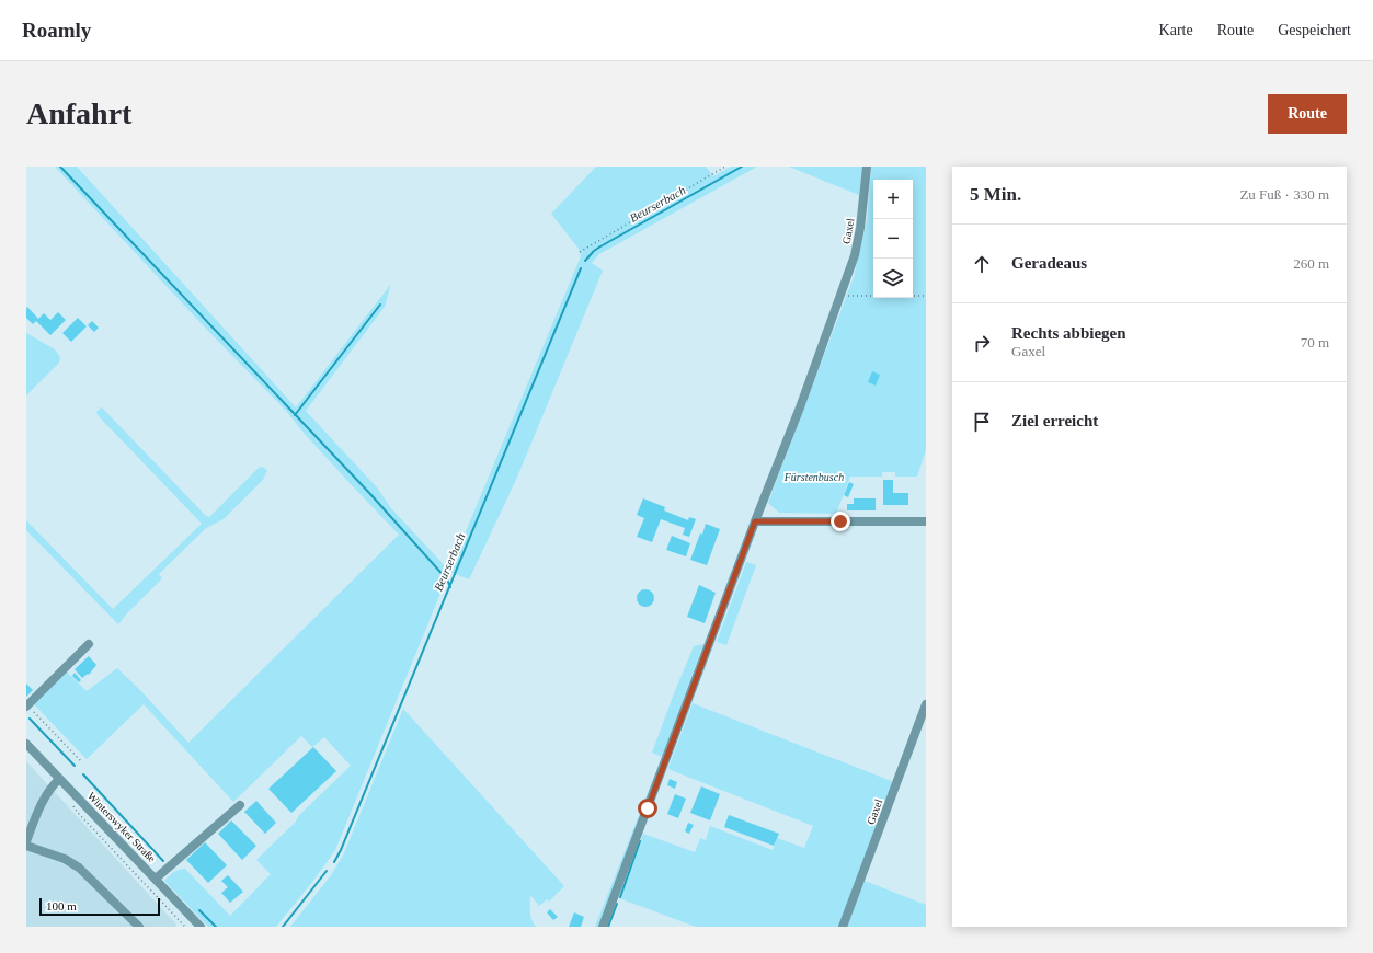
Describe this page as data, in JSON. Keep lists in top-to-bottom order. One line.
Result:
{"streets":{"street":["Gaxel","Winterswyker Straße"]},"water":["Beurserbach"],"parks":["Fürstenbusch"],"scale_bar":"100 m","page":{"header":"Roamly","nav":["Karte","Route","Gespeichert"],"buttons":"Route","title":"Anfahrt","heading":["5 Min.","Zu Fuß · 330 m"],"map_buttons":["+","−"],"list":[["Geradeaus","260 m"],["Rechts abbiegen","Gaxel","70 m"],"Ziel erreicht"],"scale":"100 m"}}
